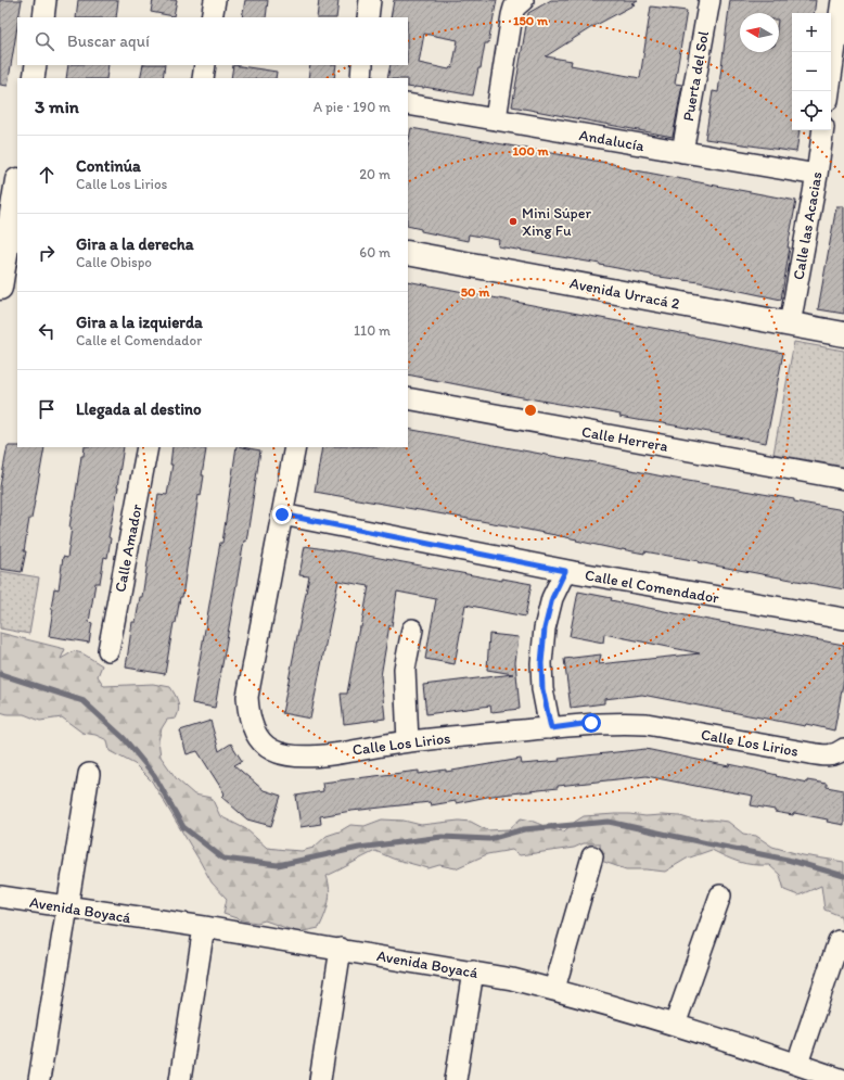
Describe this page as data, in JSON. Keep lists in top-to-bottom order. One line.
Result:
{"streets":{"street":["Puerta del Sol","Andalucía","Calle las Acacias","Avenida Urracá 2","Calle Herrera","Calle Amador","Calle el Comendador","Calle Los Lirios","Avenida Boyacá"]},"crossings":[["Puerta del Sol","Andalucía"],["Andalucía","Calle las Acacias"],["Calle las Acacias","Avenida Urracá 2"],["Calle el Comendador","Calle Los Lirios"]],"places":["Mini Súper Xing Fu"],"north":"left","page":{"map_buttons":["+","−"],"search":"Buscar aquí","heading":["3 min","A pie · 190 m"],"list":[["Continúa","Calle Los Lirios","20 m"],["Gira a la derecha","Calle Obispo","60 m"],["Gira a la izquierda","Calle el Comendador","110 m"],"Llegada al destino"]},"rings":["150 m","100 m","50 m"]}
